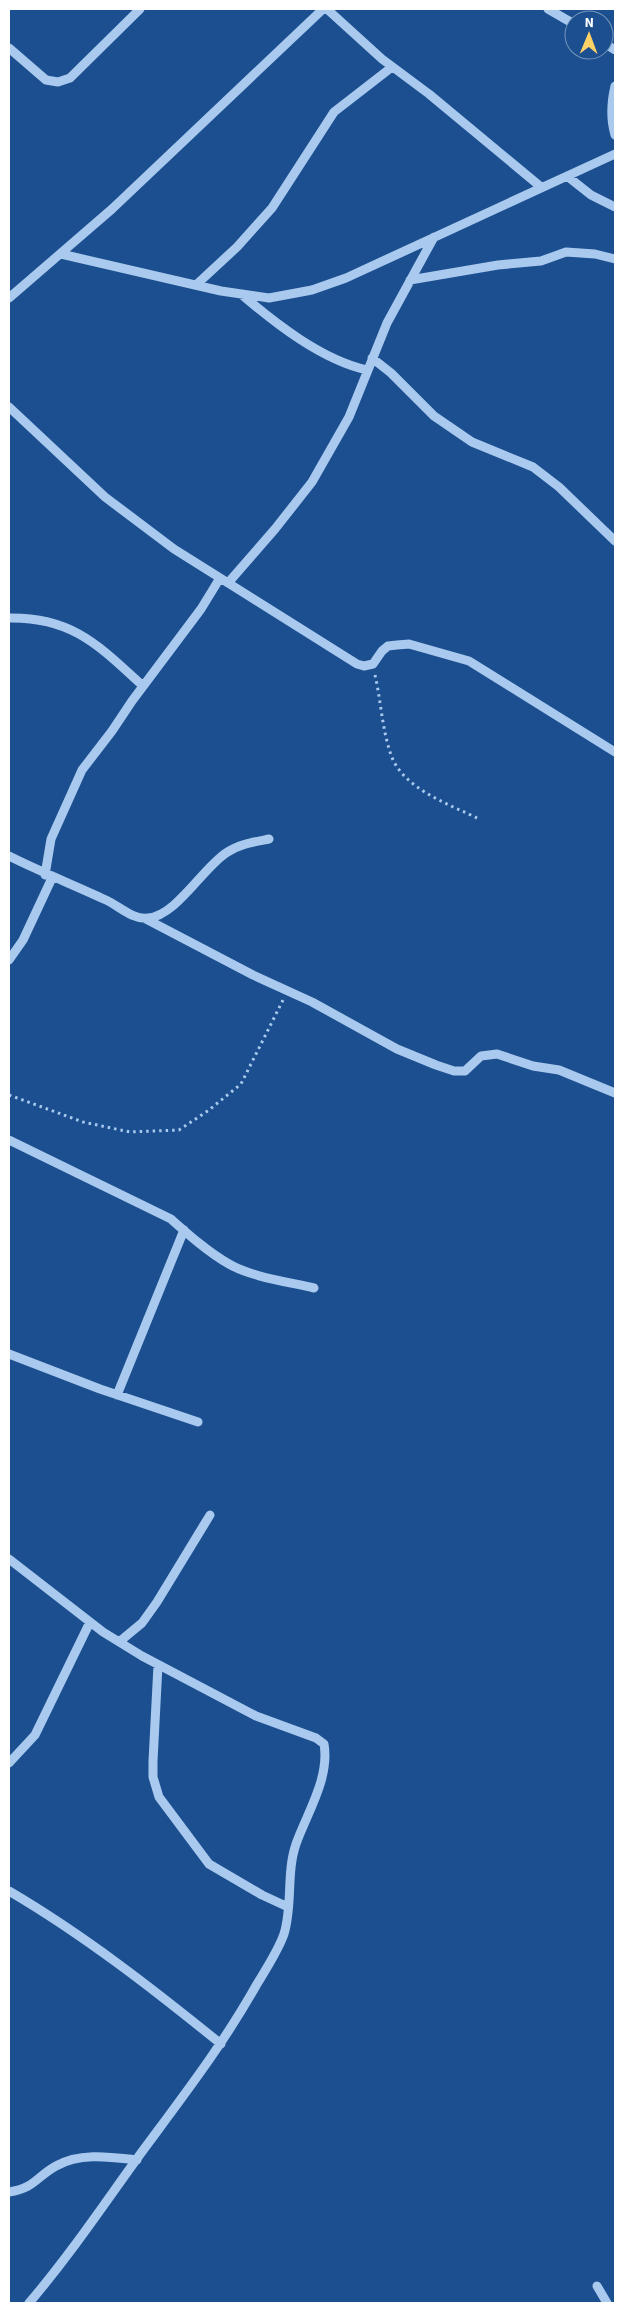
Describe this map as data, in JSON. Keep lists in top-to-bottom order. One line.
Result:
{"north":"top"}
